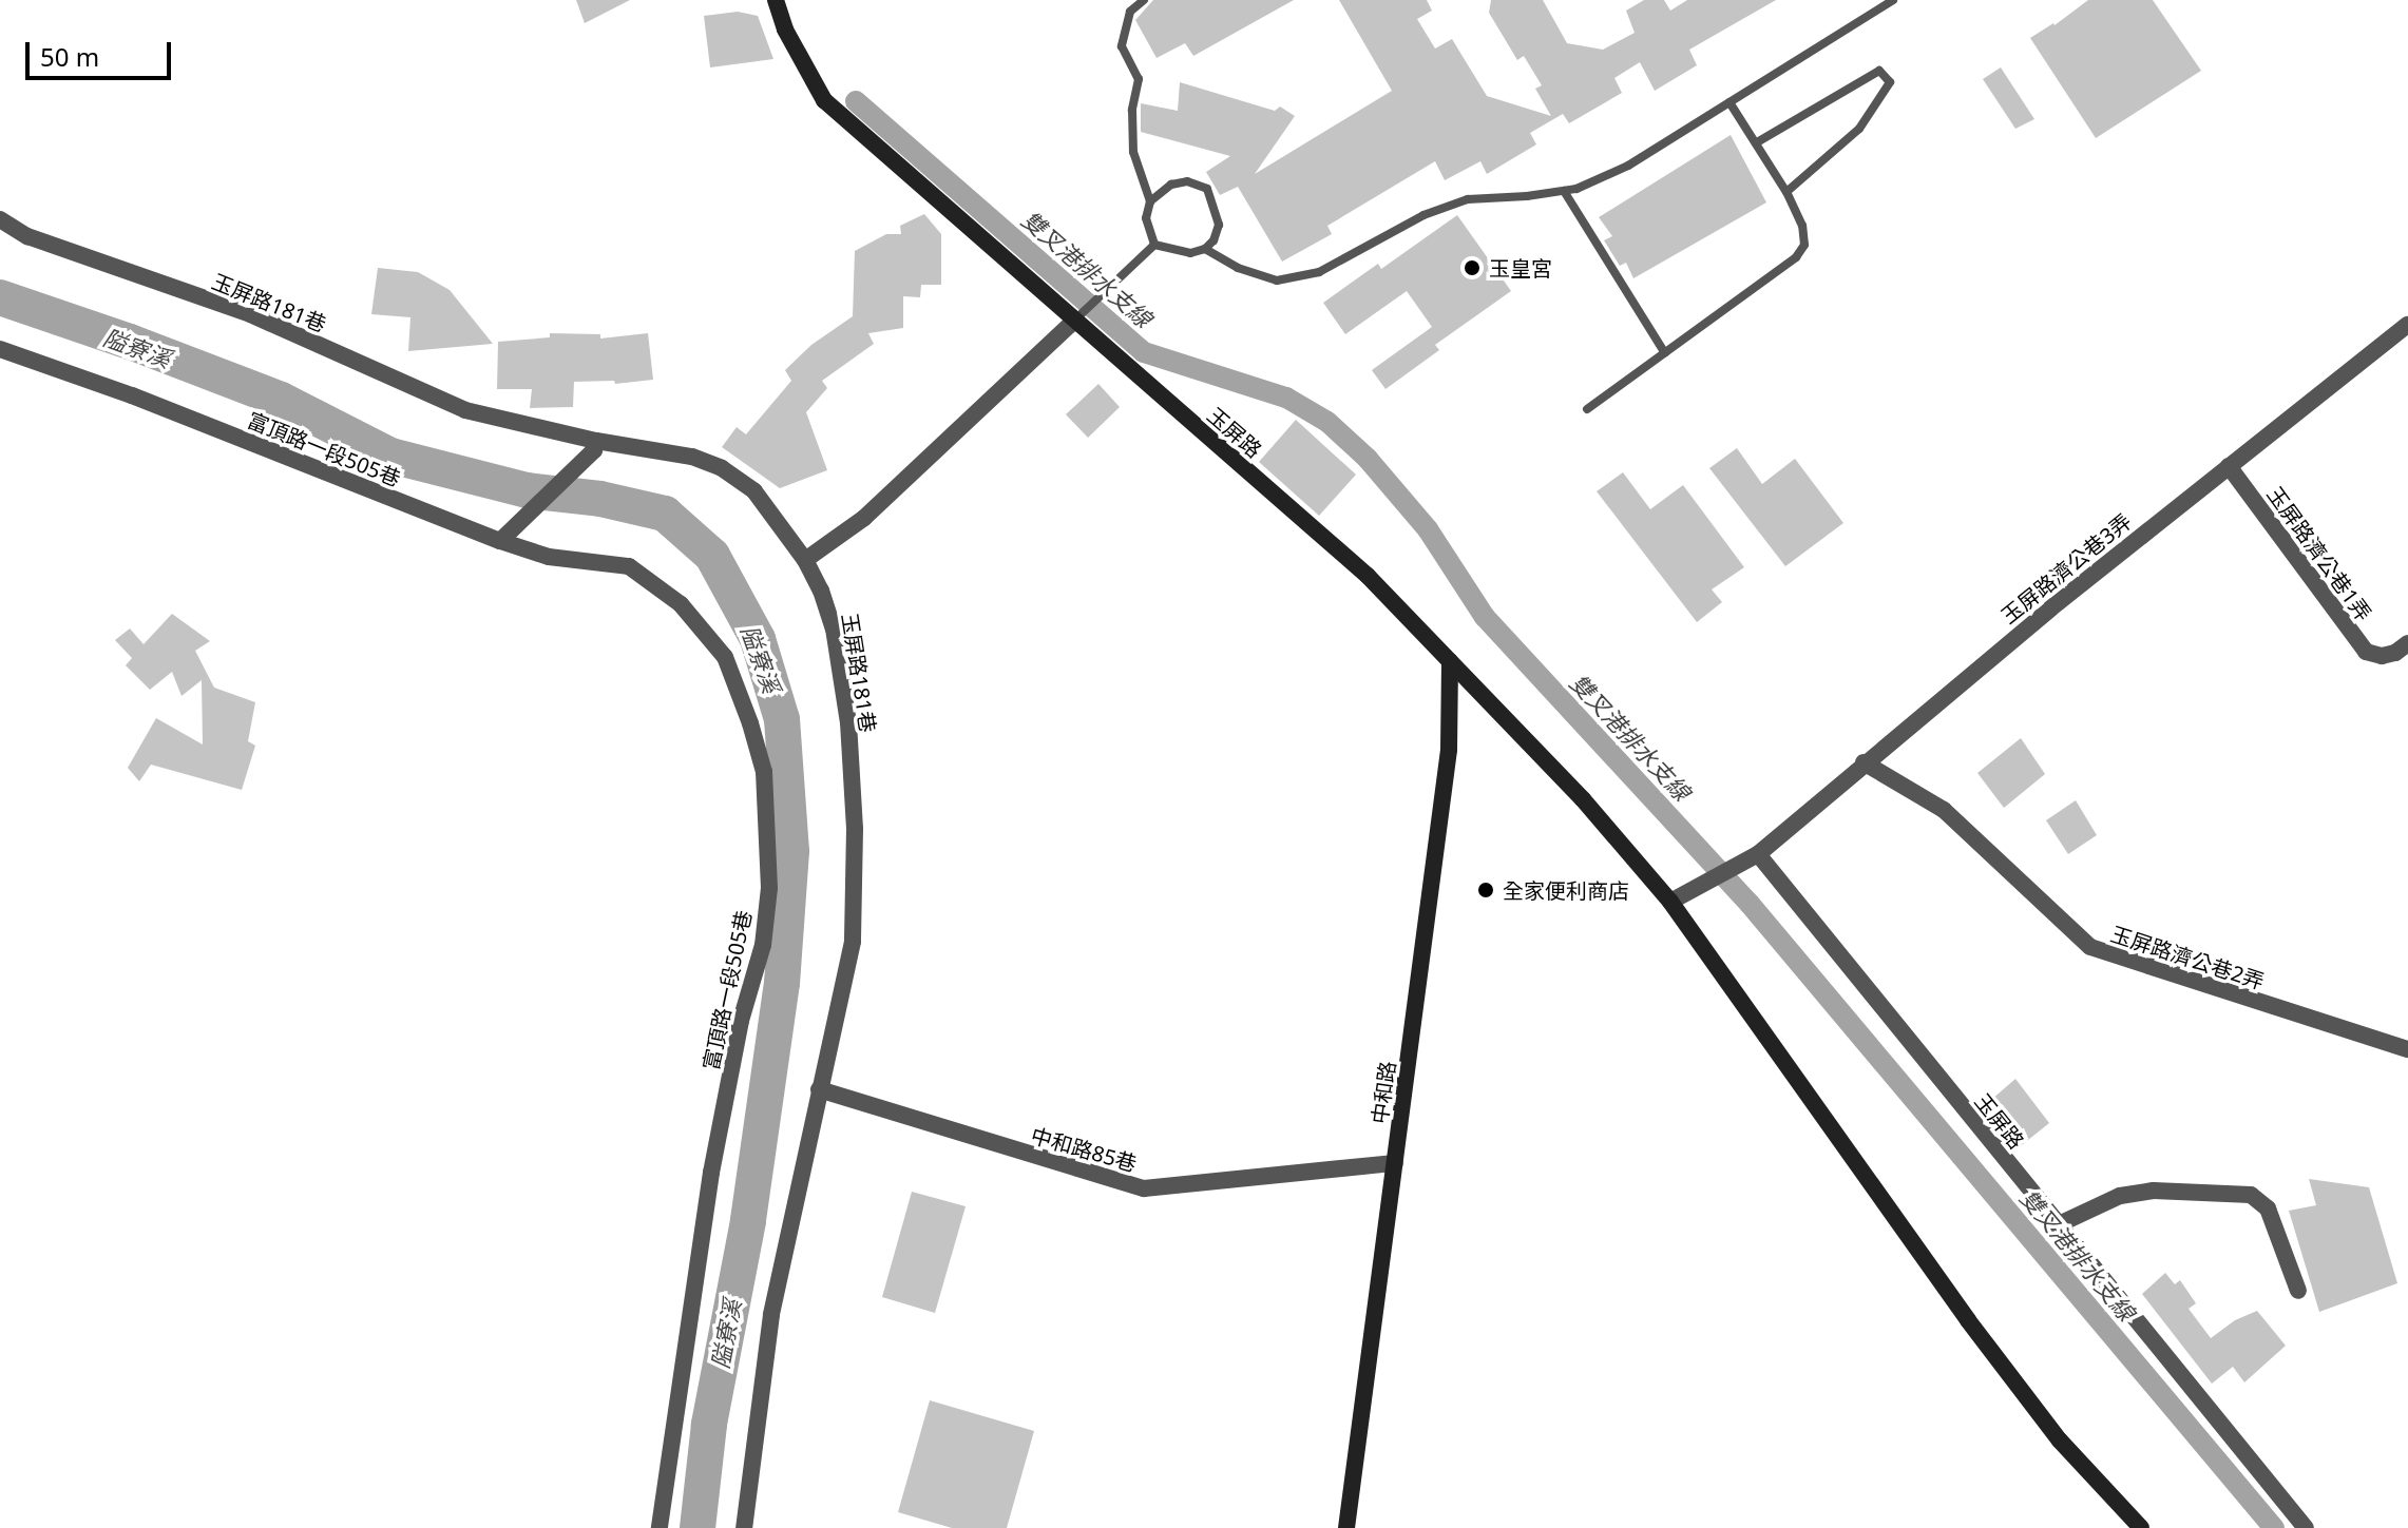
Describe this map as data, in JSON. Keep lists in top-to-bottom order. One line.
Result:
{"streets":{"street":["玉屏路181巷","玉屏路","富頂路一段505巷","玉屏路濟公巷1弄","玉屏路濟公巷3弄","玉屏路濟公巷2弄","中和路","中和路85巷"]},"crossings":[["玉屏路181巷","中和路85巷"],["玉屏路","玉屏路濟公巷3弄"],["玉屏路","中和路"],["玉屏路濟公巷1弄","玉屏路濟公巷3弄"],["玉屏路濟公巷3弄","玉屏路濟公巷2弄"],["中和路","中和路85巷"]],"water":["雙叉港排水支線","隘寮溪"],"places":["玉皇宮","全家便利商店"],"scale_bar":"50 m"}
